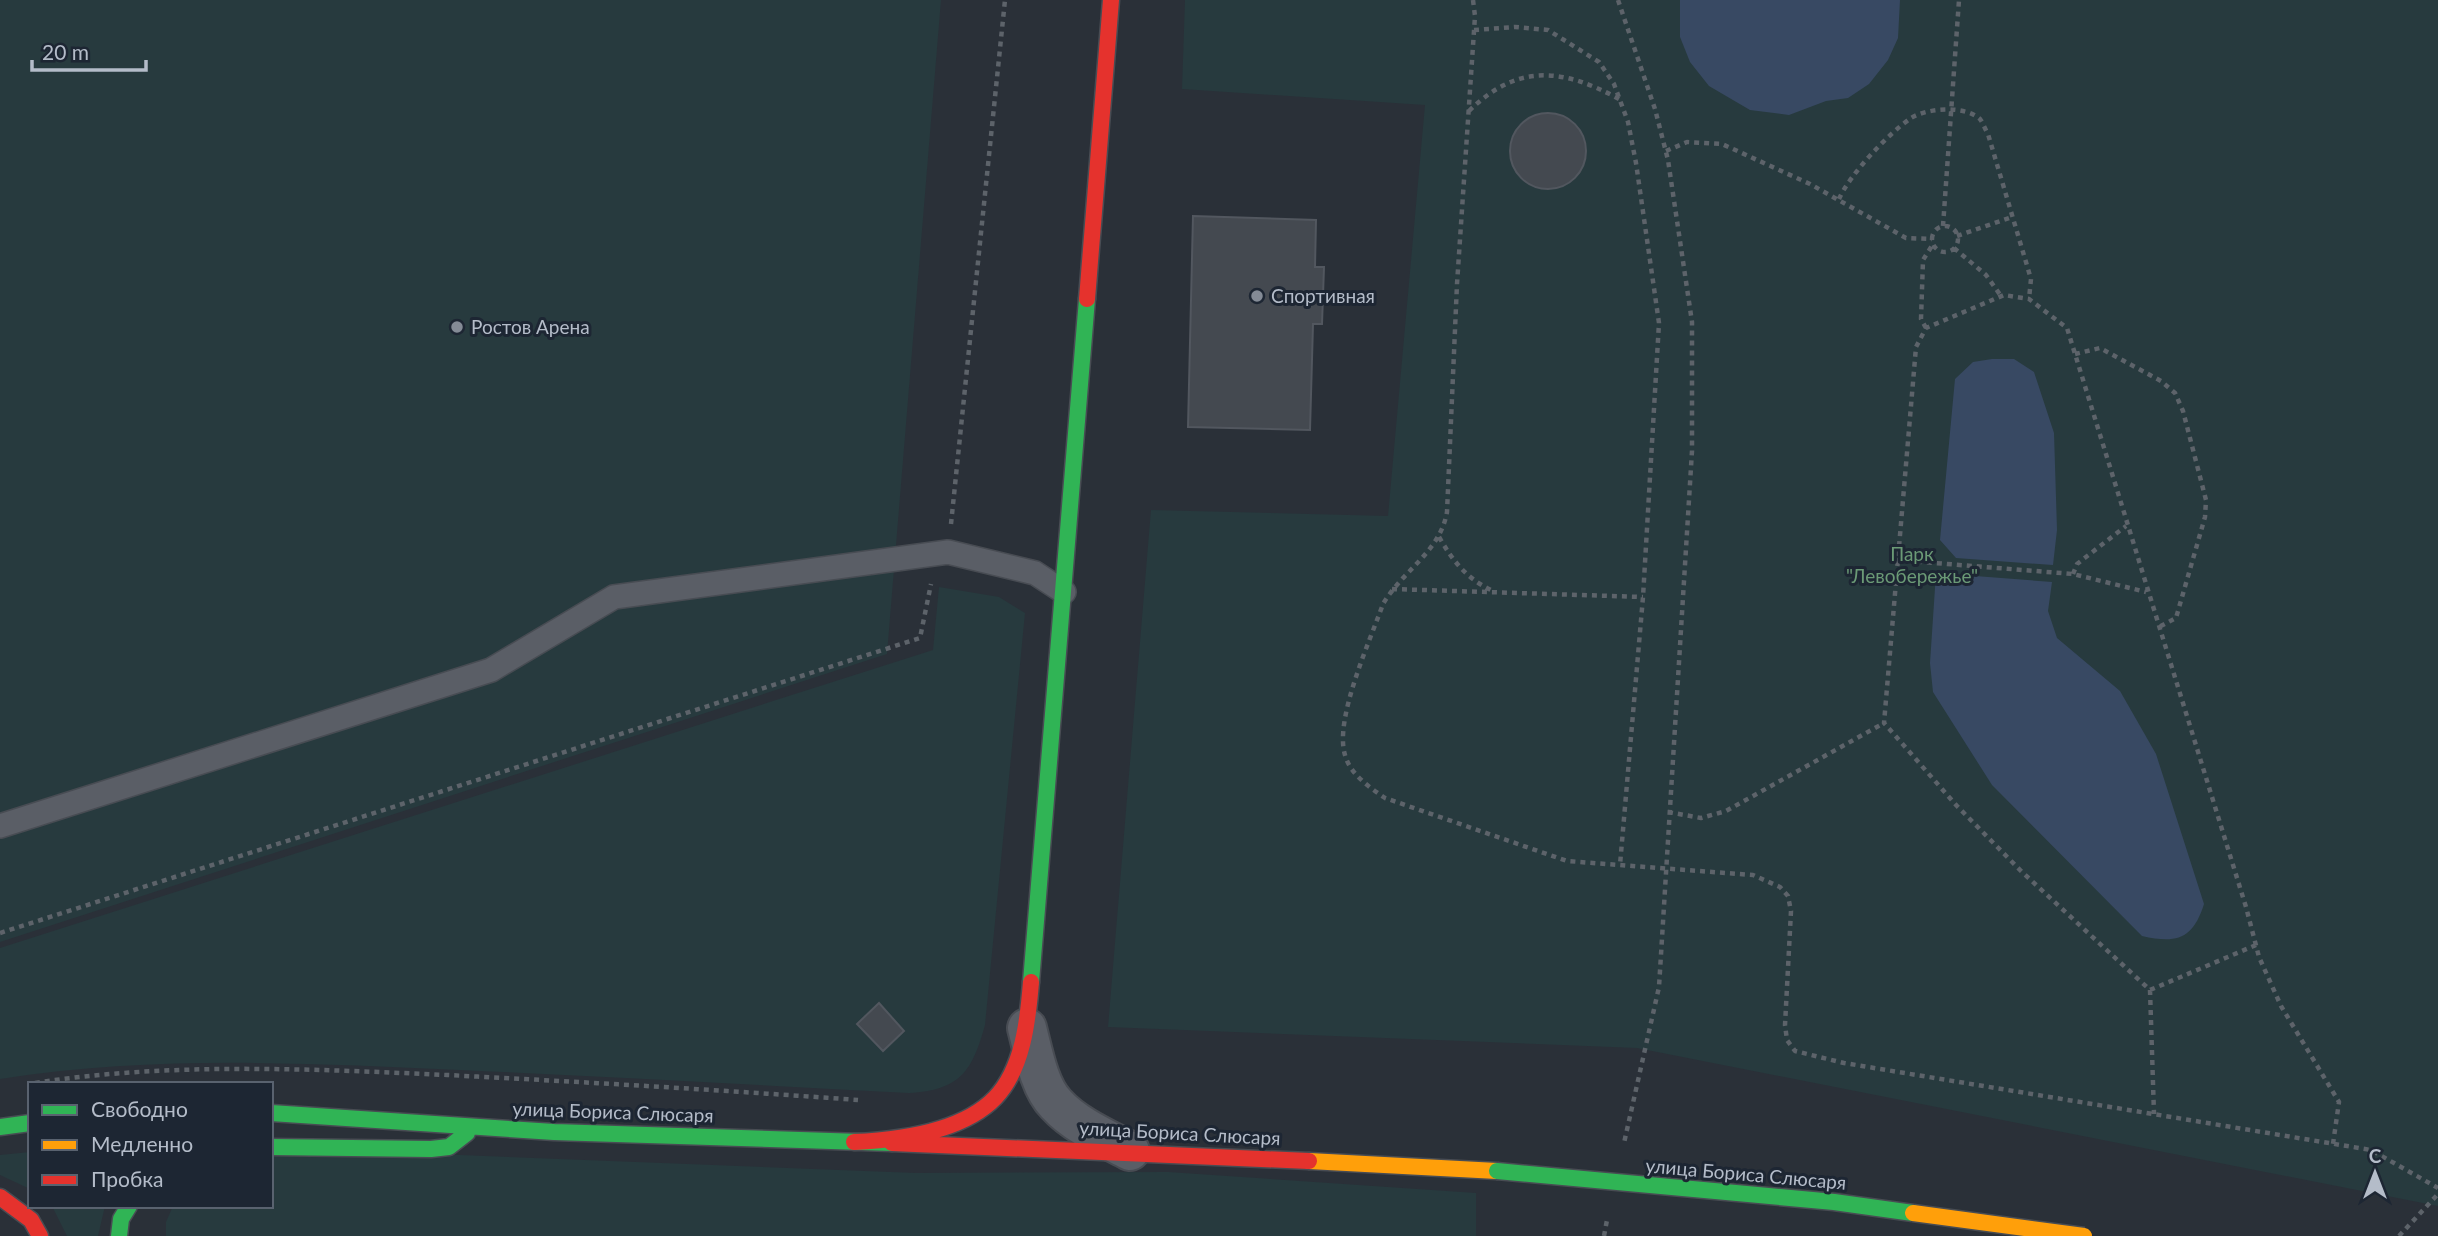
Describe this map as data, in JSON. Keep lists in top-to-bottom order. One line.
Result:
{"streets":{"main road":["улица Бориса Слюсаря"]},"parks":["Парк \"Левобережье\""],"places":["Спортивная","Ростов Арена"],"legend":["Свободно","Медленно","Пробка"],"scale_bar":"20 m","north":"top"}
